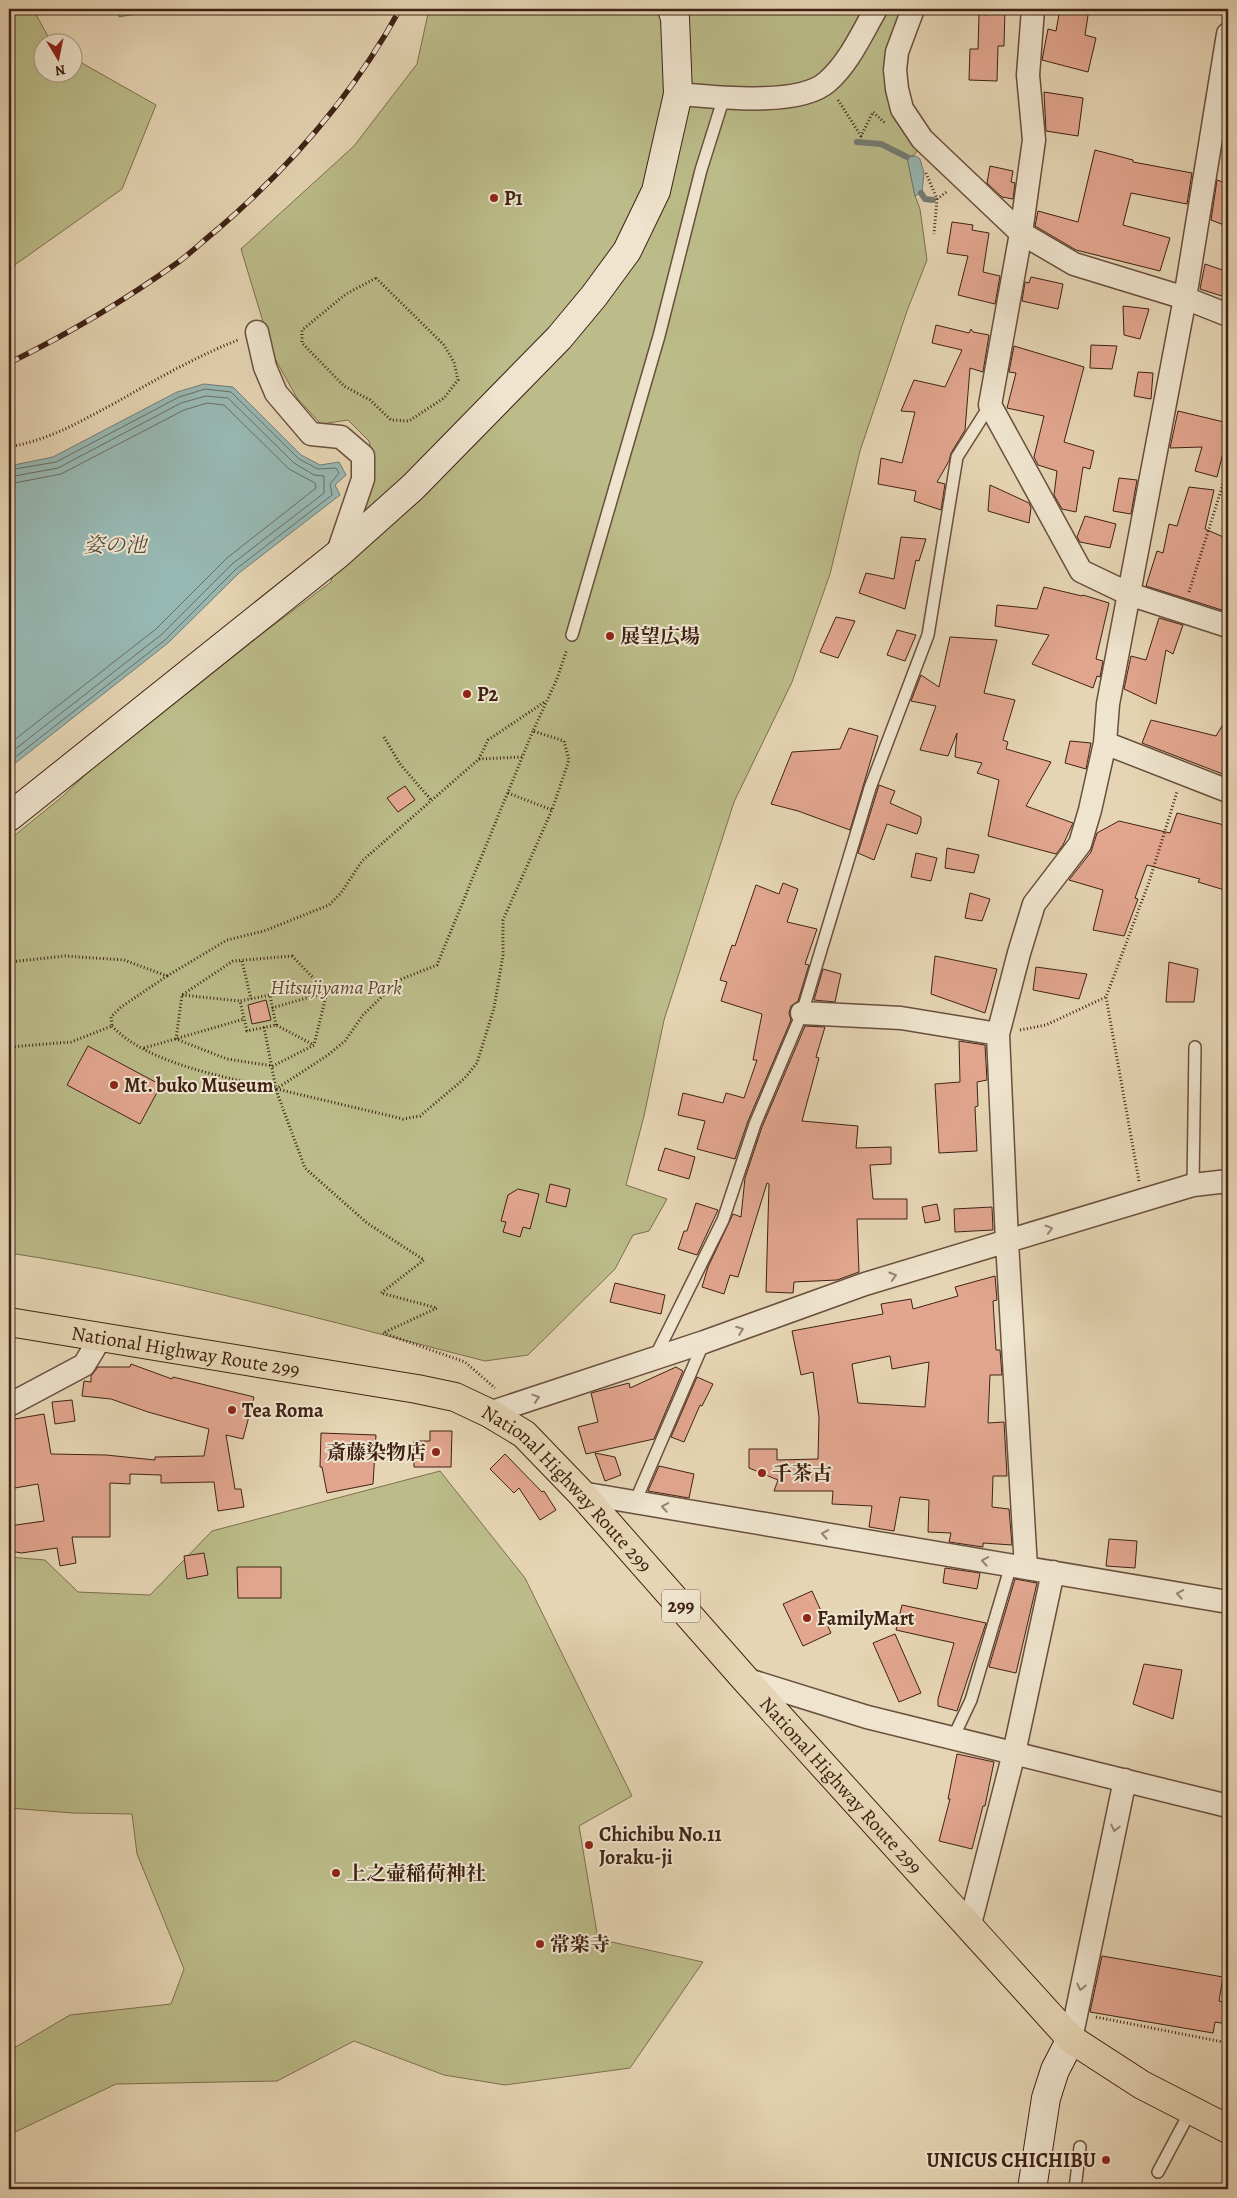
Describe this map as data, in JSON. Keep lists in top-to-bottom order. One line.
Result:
{"streets":{"highway":["National Highway Route 299","299"]},"water":["姿の池"],"parks":["Hitsujiyama Park"],"places":["P1","展望広場","P2","Mt. buko Museum","Tea Roma","斎藤染物店","千茶古","FamilyMart","Chichibu No.11 Joraku-ji","上之壷稲荷神社","常楽寺","UNICUS CHICHIBU"],"north":"bottom"}
